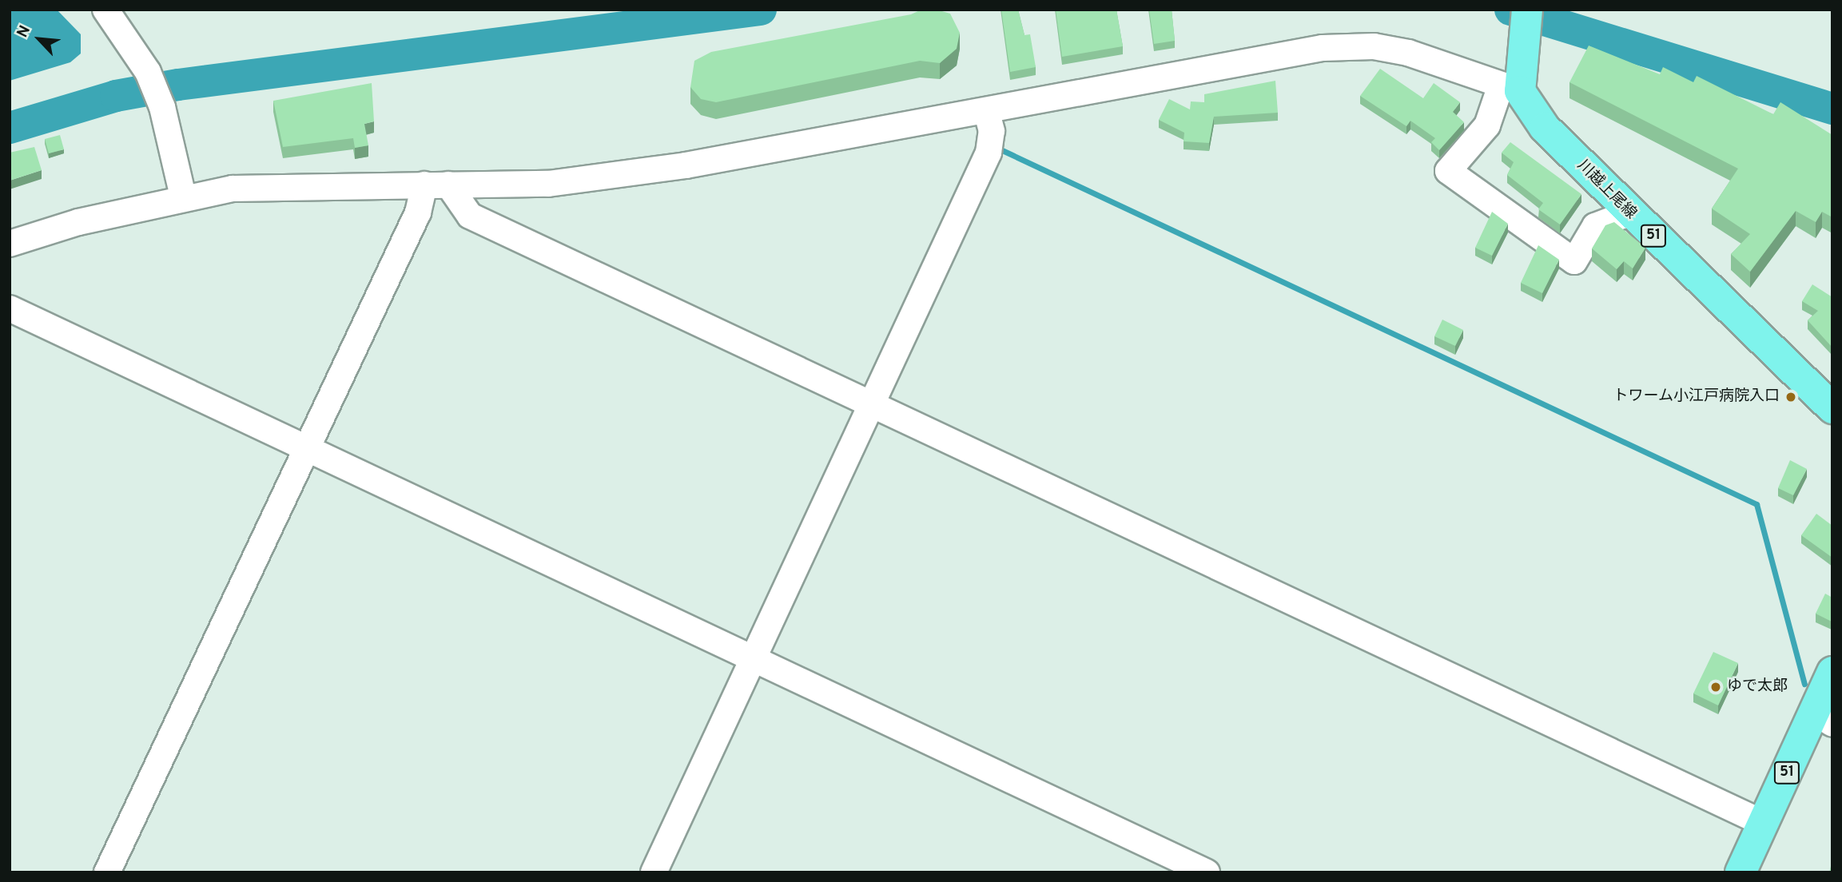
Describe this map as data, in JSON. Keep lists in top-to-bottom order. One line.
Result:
{"streets":{"main road":["川越上尾線","51"]},"places":["トワーム小江戸病院入口","ゆで太郎"],"north":"top left"}
